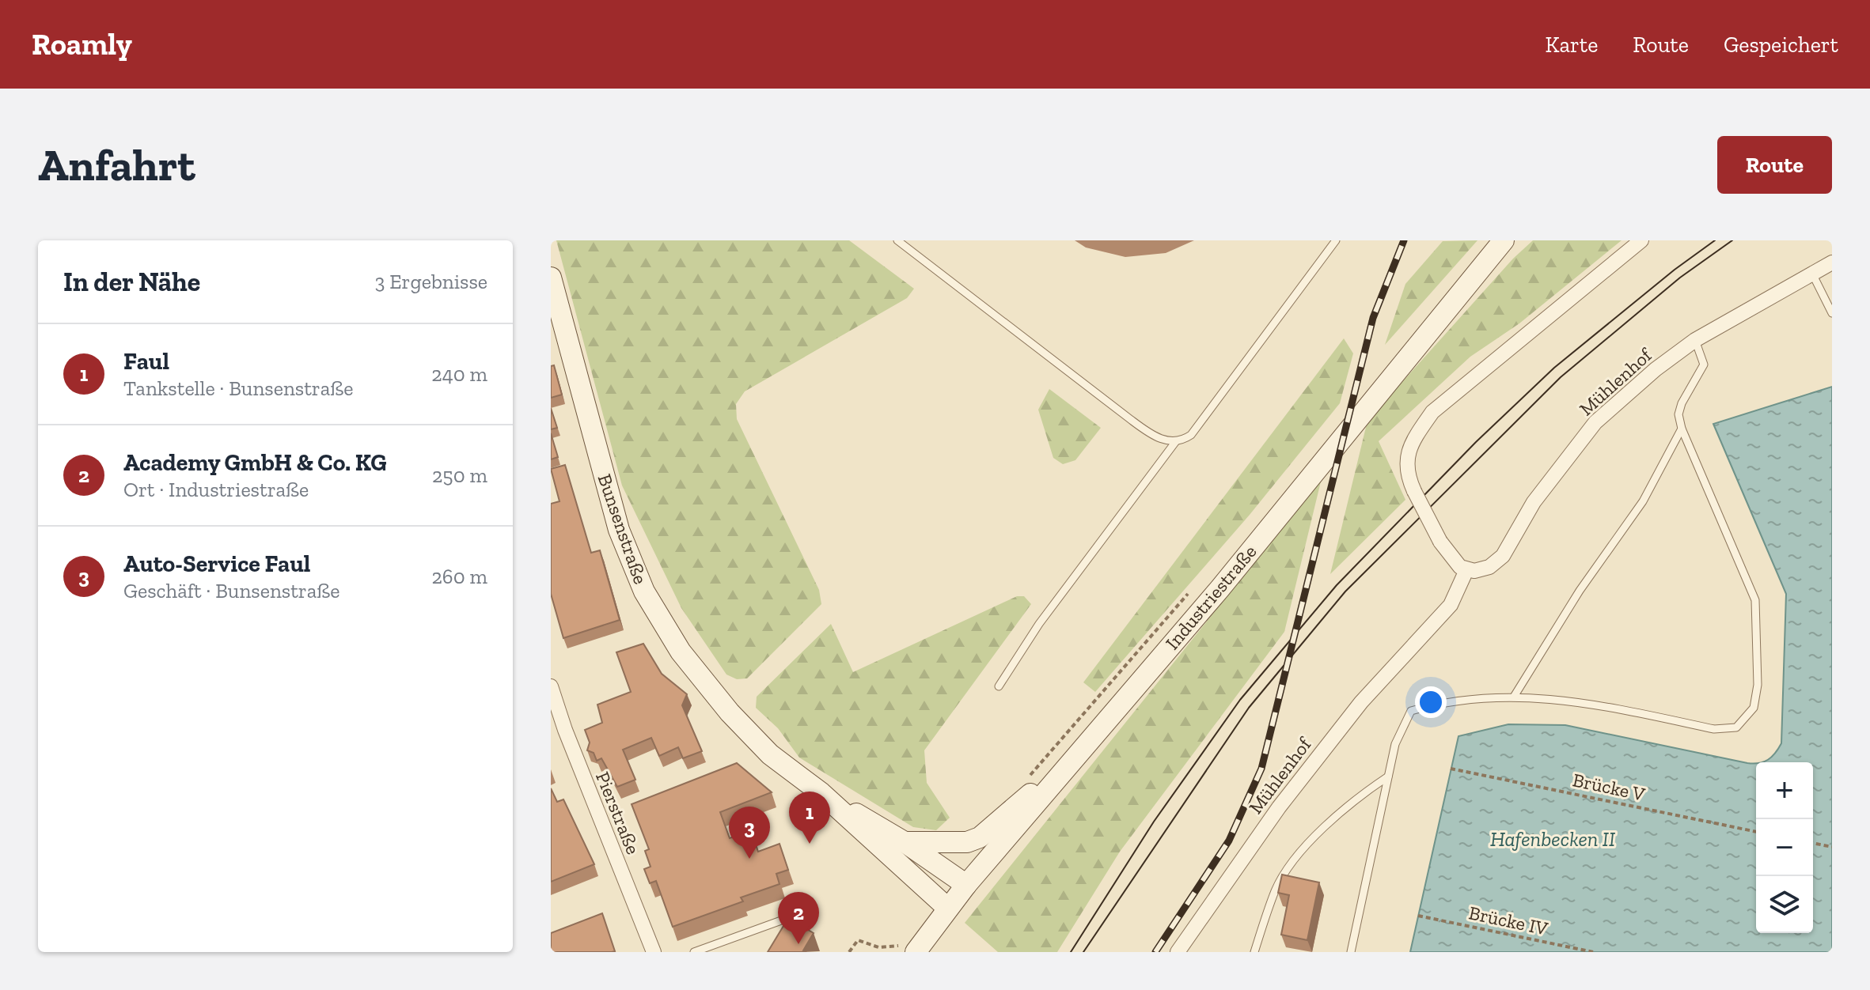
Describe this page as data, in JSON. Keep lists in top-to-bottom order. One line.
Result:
{"streets":{"main road":["Bunsenstraße","Industriestraße"],"street":["Mühlenhof","Pierstraße"],"path":["Brücke V","Brücke IV"]},"crossings":[["Bunsenstraße","Industriestraße"]],"water":["Hafenbecken II"],"page":{"header":"Roamly","nav":["Karte","Route","Gespeichert"],"buttons":"Route","title":"Anfahrt","heading":["In der Nähe","3 Ergebnisse"],"list":[{"mark":"1","name":"Faul","note":"Tankstelle · Bunsenstraße","value":"240 m"},{"mark":"2","name":"Academy GmbH & Co. KG","note":"Ort · Industriestraße","value":"250 m"},{"mark":"3","name":"Auto-Service Faul","note":"Geschäft · Bunsenstraße","value":"260 m"}],"map_buttons":["+","−"],"pins":["1","3","2"]}}
